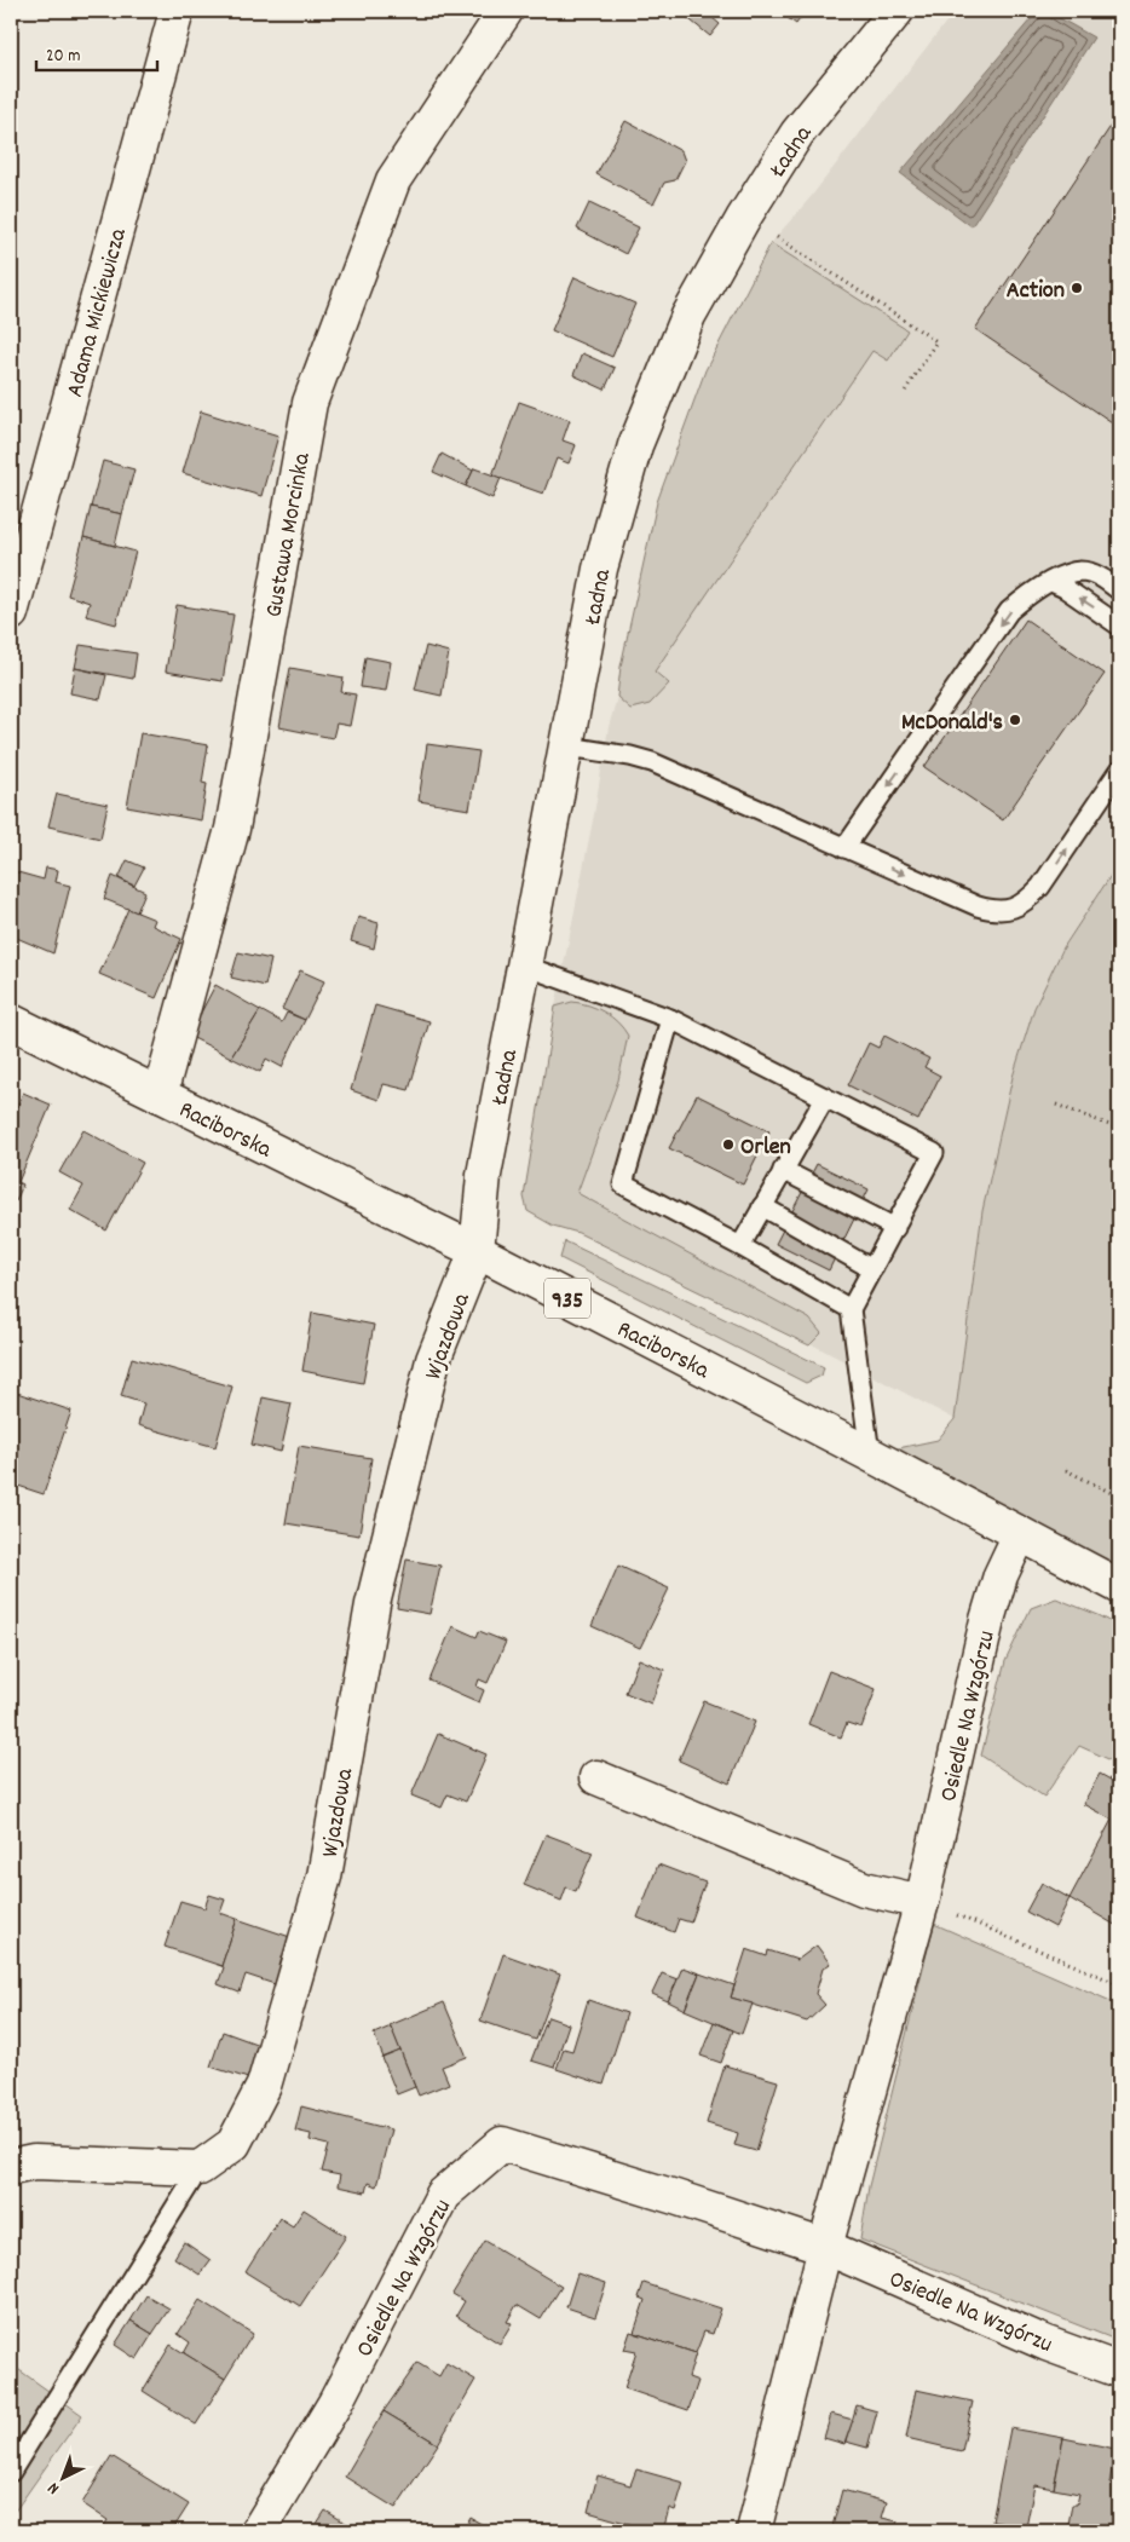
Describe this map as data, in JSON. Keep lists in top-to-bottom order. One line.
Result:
{"streets":{"street":["Ładna","Adama Mickiewicza","Gustawa Morcinka","Raciborska","935","Wjazdowa","Osiedle Na Wzgórzu"]},"crossings":[["Ładna","Raciborska"],["Ładna","Wjazdowa"],["Gustawa Morcinka","Raciborska"],["Raciborska","Wjazdowa"],["Raciborska","Osiedle Na Wzgórzu"]],"places":["Action","McDonald's","Orlen"],"scale_bar":"20 m","north":"bottom left"}
